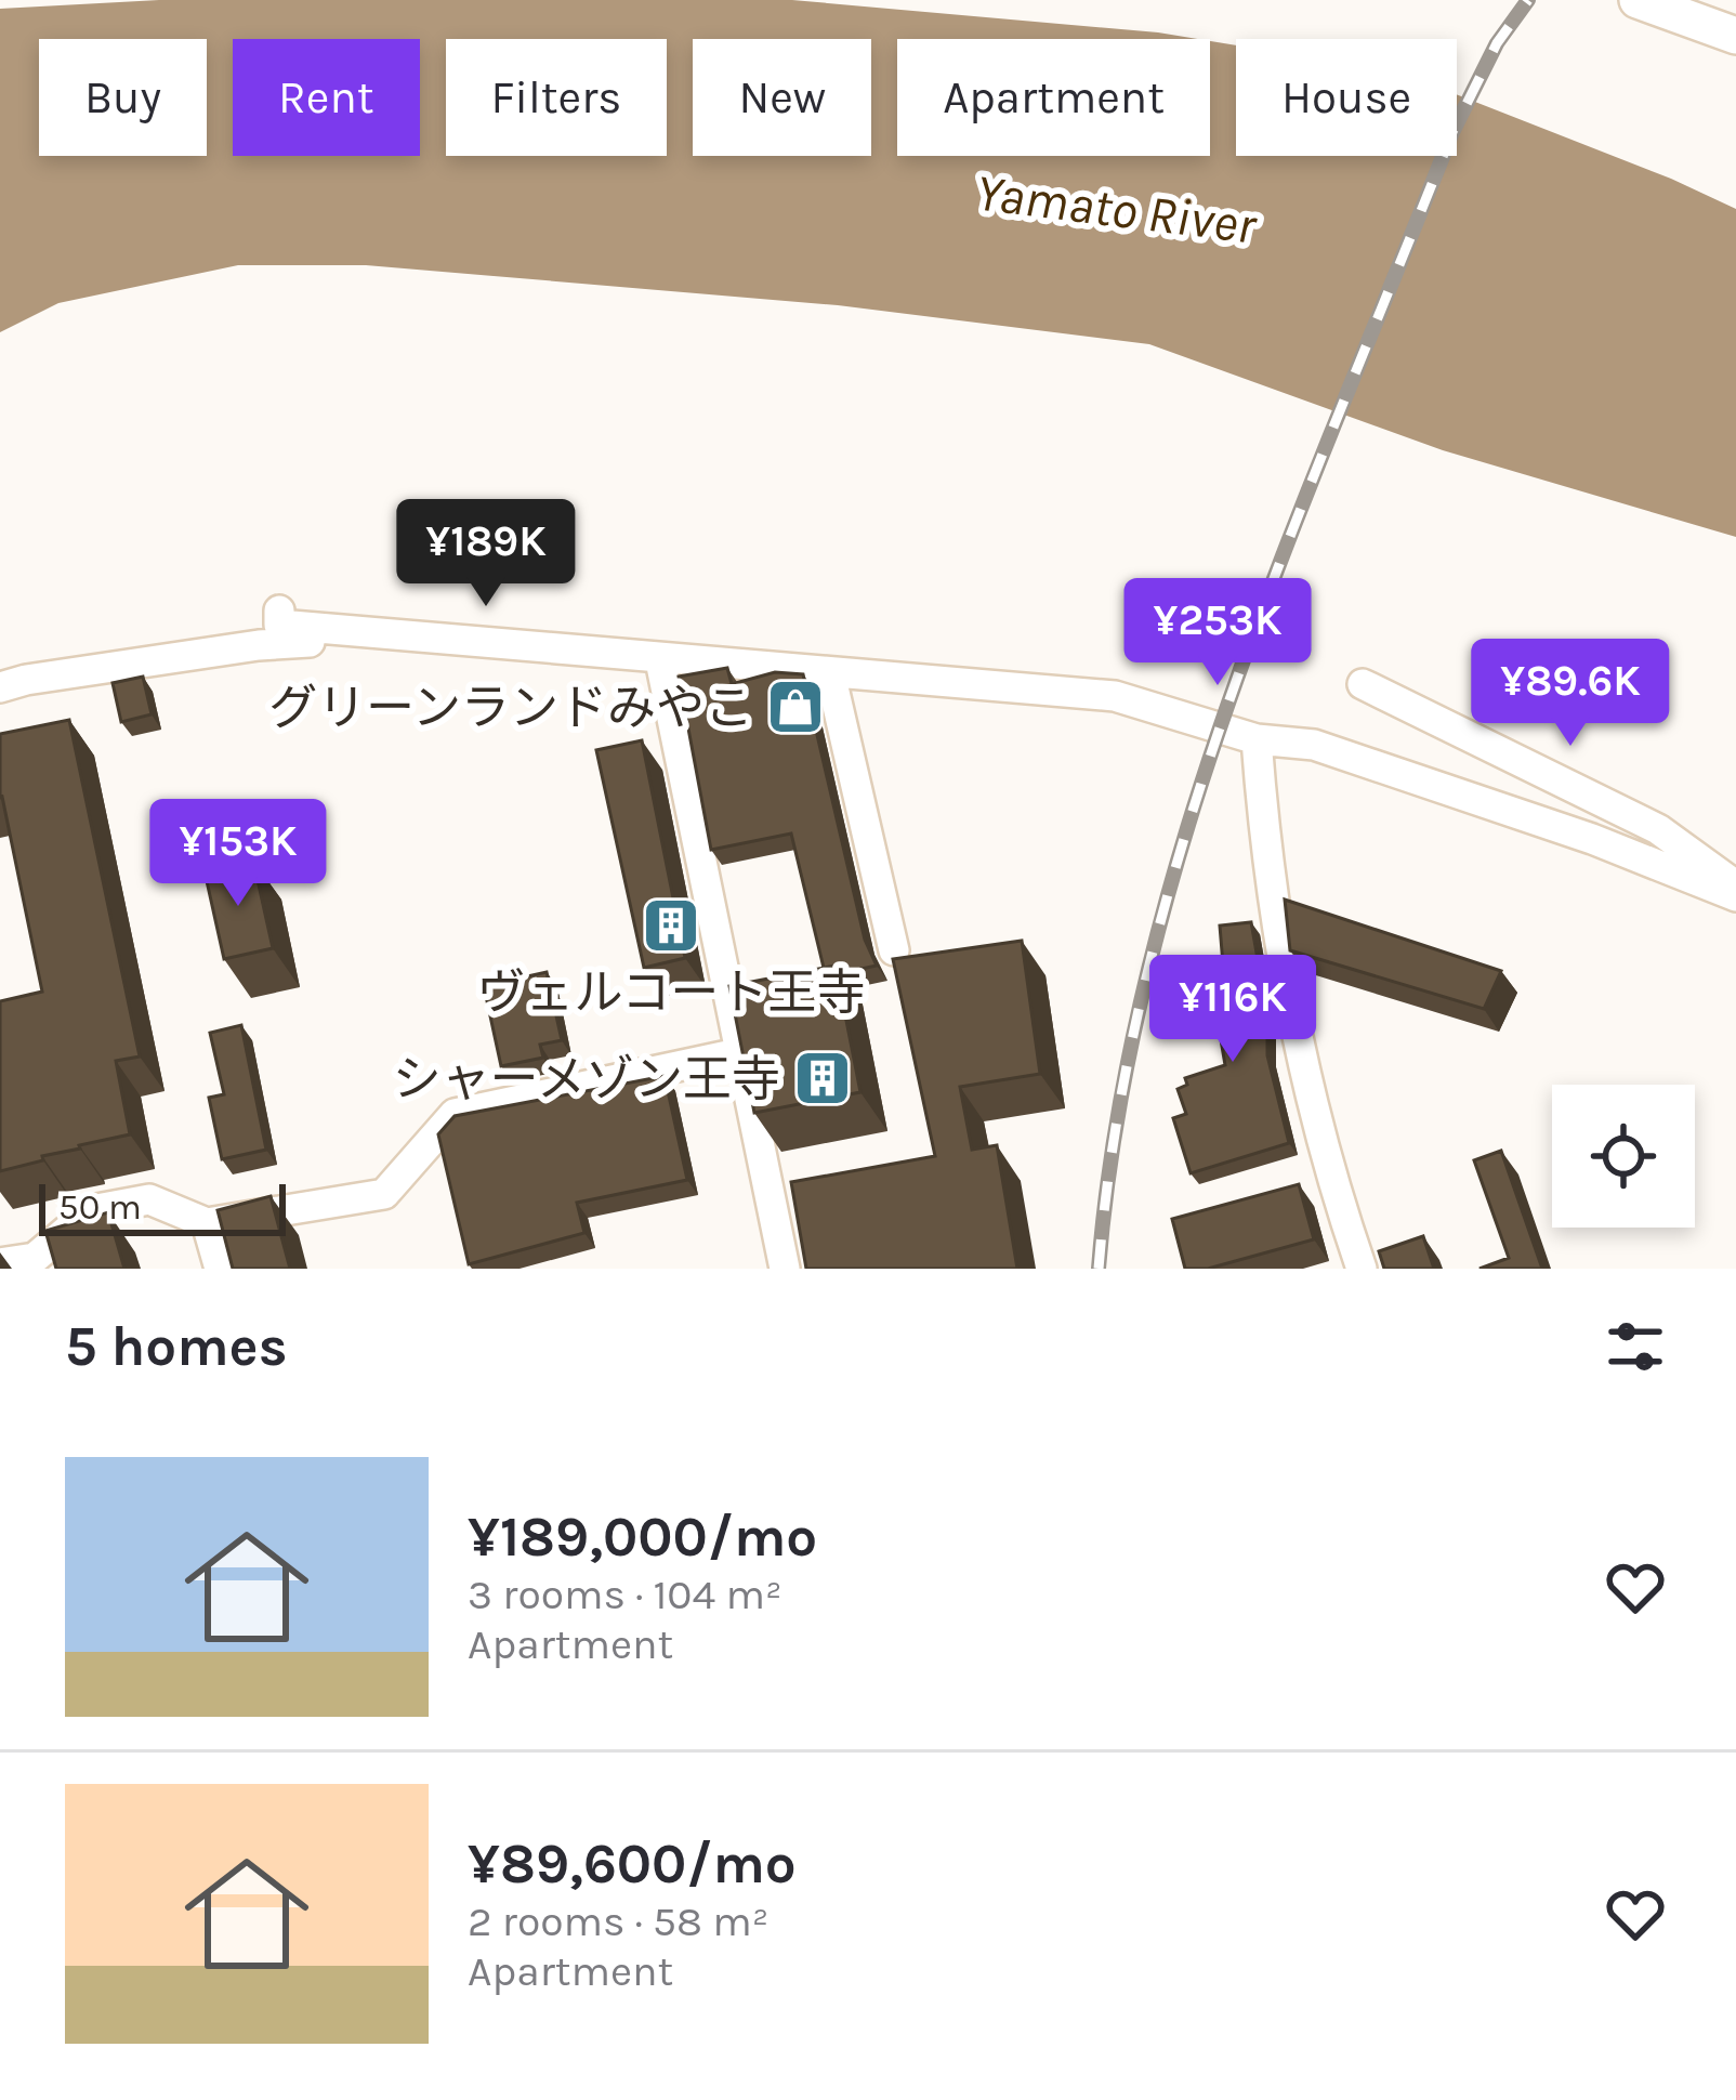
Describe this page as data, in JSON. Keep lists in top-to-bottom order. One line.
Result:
{"water":["Yamato River"],"places":{"shop":["グリーンランドみやこ"],"building":["ヴェルコート王寺","シャーメゾン王寺"]},"scale_bar":"50 m","page":{"chip":["Buy","Rent","Filters","New","Apartment","House"],"price":["¥189K","¥253K","¥89.6K","¥153K","¥116K"],"scale":"50 m","heading":"5 homes","list":[{"name":"¥189,000/mo","note":"3 rooms · 104 m² · Apartment"},{"name":"¥89,600/mo","note":"2 rooms · 58 m² · Apartment"}]}}
